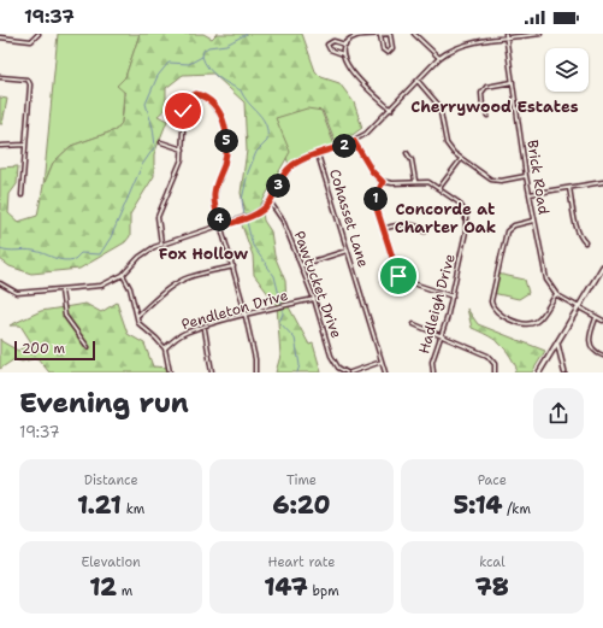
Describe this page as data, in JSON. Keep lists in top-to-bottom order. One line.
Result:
{"streets":{"street":["Brick Road","Cohasset Lane","Pawtucket Drive","Hadleigh Drive","Pendleton Drive"]},"crossings":[["Cohasset Lane","Pawtucket Drive"],["Pawtucket Drive","Pendleton Drive"]],"districts":["Cherrywood Estates","Concorde at Charter Oak","Fox Hollow"],"scale_bar":"200 m","page":{"status":"19:37","pins":["5","2","3","1","4"],"scale":"200 m","heading":["Evening run","19:37"],"stats":[["Distance","1.21 km"],["Time","6:20"],["Pace","5:14 /km"],["Elevation","12 m"],["Heart rate","147 bpm"],["kcal","78"]]}}
